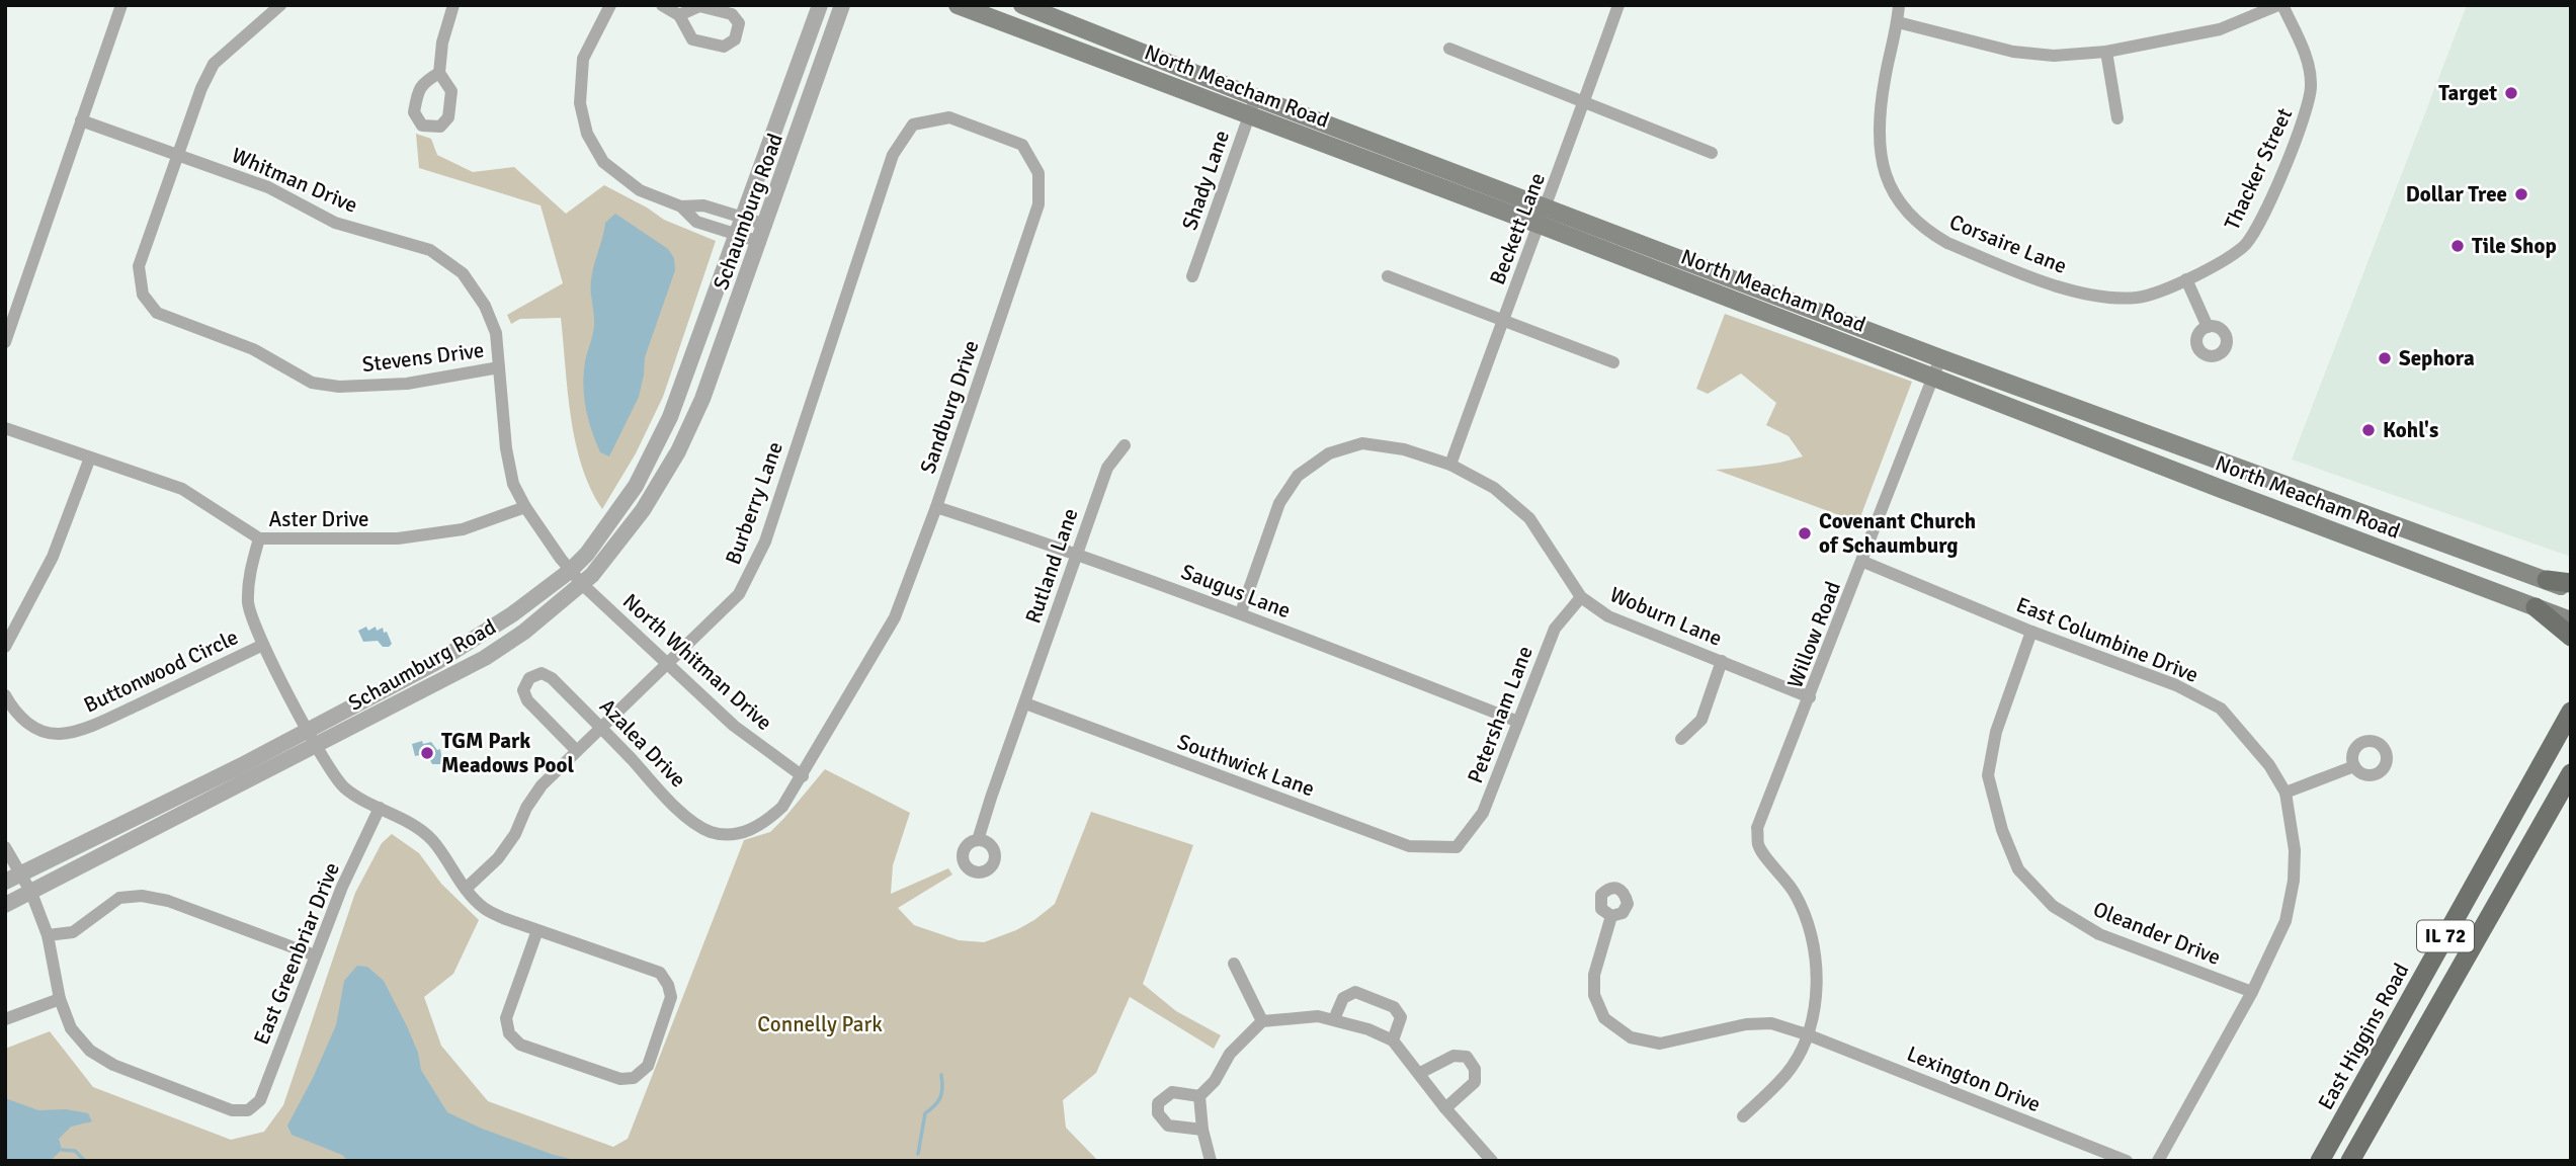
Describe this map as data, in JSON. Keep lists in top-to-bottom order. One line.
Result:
{"streets":{"main road":["North Meacham Road","IL 72","East Higgins Road"],"street":["Thacker Street","Whitman Drive","Shady Lane","Schaumburg Road","Beckett Lane","Corsaire Lane","Stevens Drive","Sandburg Drive","Burberry Lane","Aster Drive","Rutland Lane","Saugus Lane","Woburn Lane","Willow Road","East Columbine Drive","North Whitman Drive","Buttonwood Circle","Petersham Lane","Azalea Drive","Southwick Lane","Oleander Drive","East Greenbriar Drive","Lexington Drive"]},"crossings":[["North Meacham Road","Shady Lane"],["North Meacham Road","Beckett Lane"],["North Meacham Road","Willow Road"],["Thacker Street","Corsaire Lane"],["Whitman Drive","Schaumburg Road"],["Whitman Drive","Stevens Drive"],["Whitman Drive","Aster Drive"],["Whitman Drive","North Whitman Drive"],["Schaumburg Road","North Whitman Drive"],["Beckett Lane","Woburn Lane"],["Sandburg Drive","Burberry Lane"],["Sandburg Drive","Saugus Lane"],["Sandburg Drive","North Whitman Drive"],["Sandburg Drive","Azalea Drive"],["Burberry Lane","North Whitman Drive"],["Burberry Lane","Azalea Drive"],["Rutland Lane","Saugus Lane"],["Rutland Lane","Southwick Lane"],["Saugus Lane","Woburn Lane"],["Saugus Lane","Petersham Lane"],["Woburn Lane","Willow Road"],["Woburn Lane","Petersham Lane"],["Willow Road","East Columbine Drive"],["Willow Road","Lexington Drive"],["East Columbine Drive","Oleander Drive"],["North Whitman Drive","Azalea Drive"],["Petersham Lane","Southwick Lane"]],"parks":["Connelly Park"],"places":["Target","Dollar Tree","Tile Shop","Sephora","Kohl's","Covenant Church of Schaumburg","TGM Park Meadows Pool"]}
